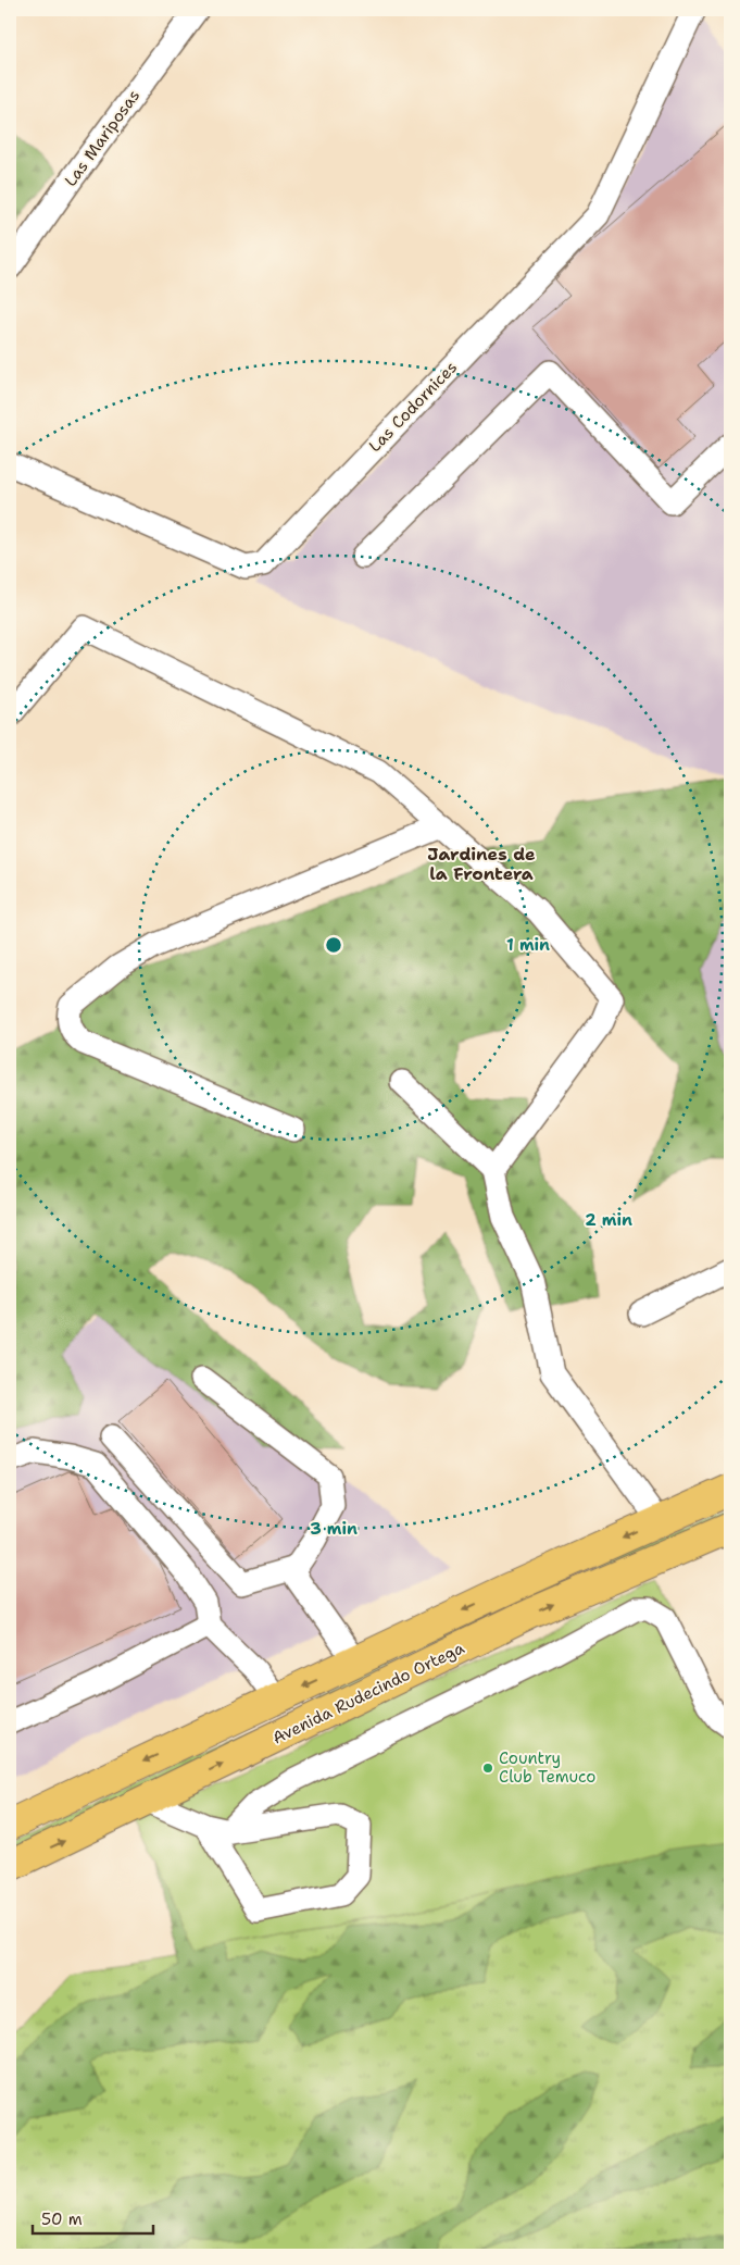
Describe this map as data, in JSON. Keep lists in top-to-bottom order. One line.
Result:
{"streets":{"main road":["Avenida Rudecindo Ortega"],"street":["Las Mariposas","Las Codornices"]},"districts":["Jardines de la Frontera"],"places":["Country Club Temuco"],"scale_bar":"50 m","rings":["1 min","2 min","3 min"]}
